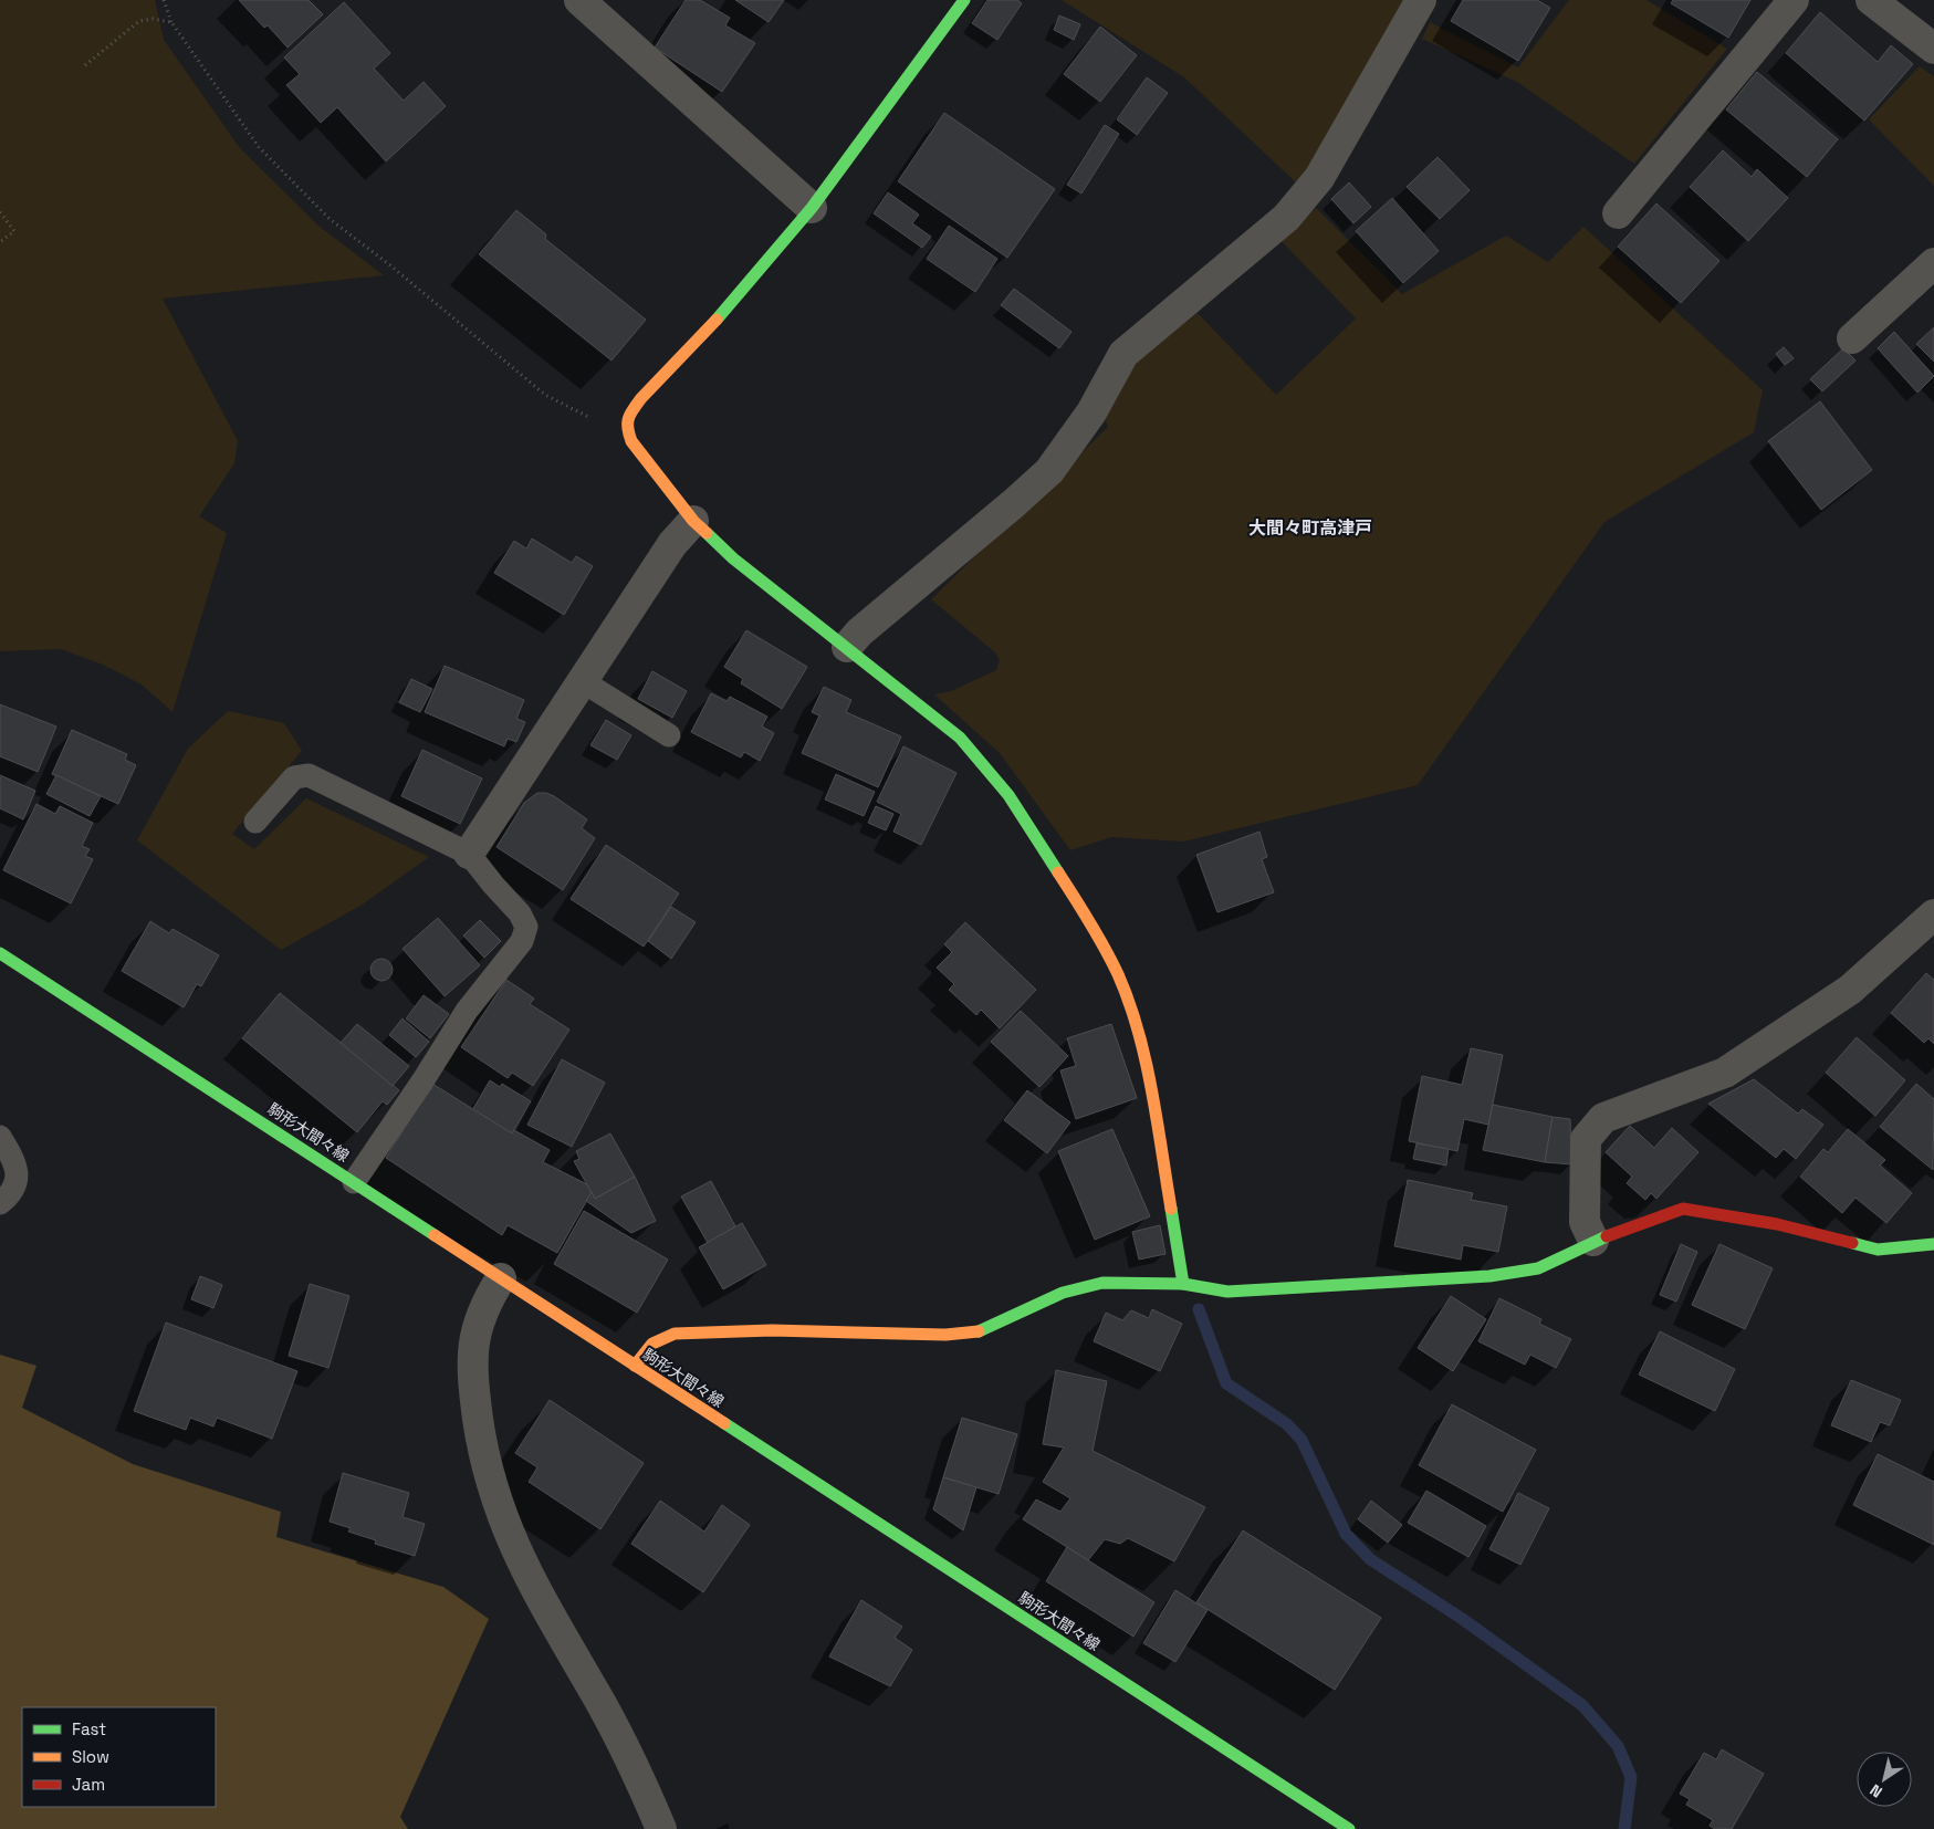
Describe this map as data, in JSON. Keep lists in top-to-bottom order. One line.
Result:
{"streets":{"street":["駒形大間々線"]},"districts":["大間々町高津戸"],"legend":["Fast","Slow","Jam"],"north":"bottom left"}
